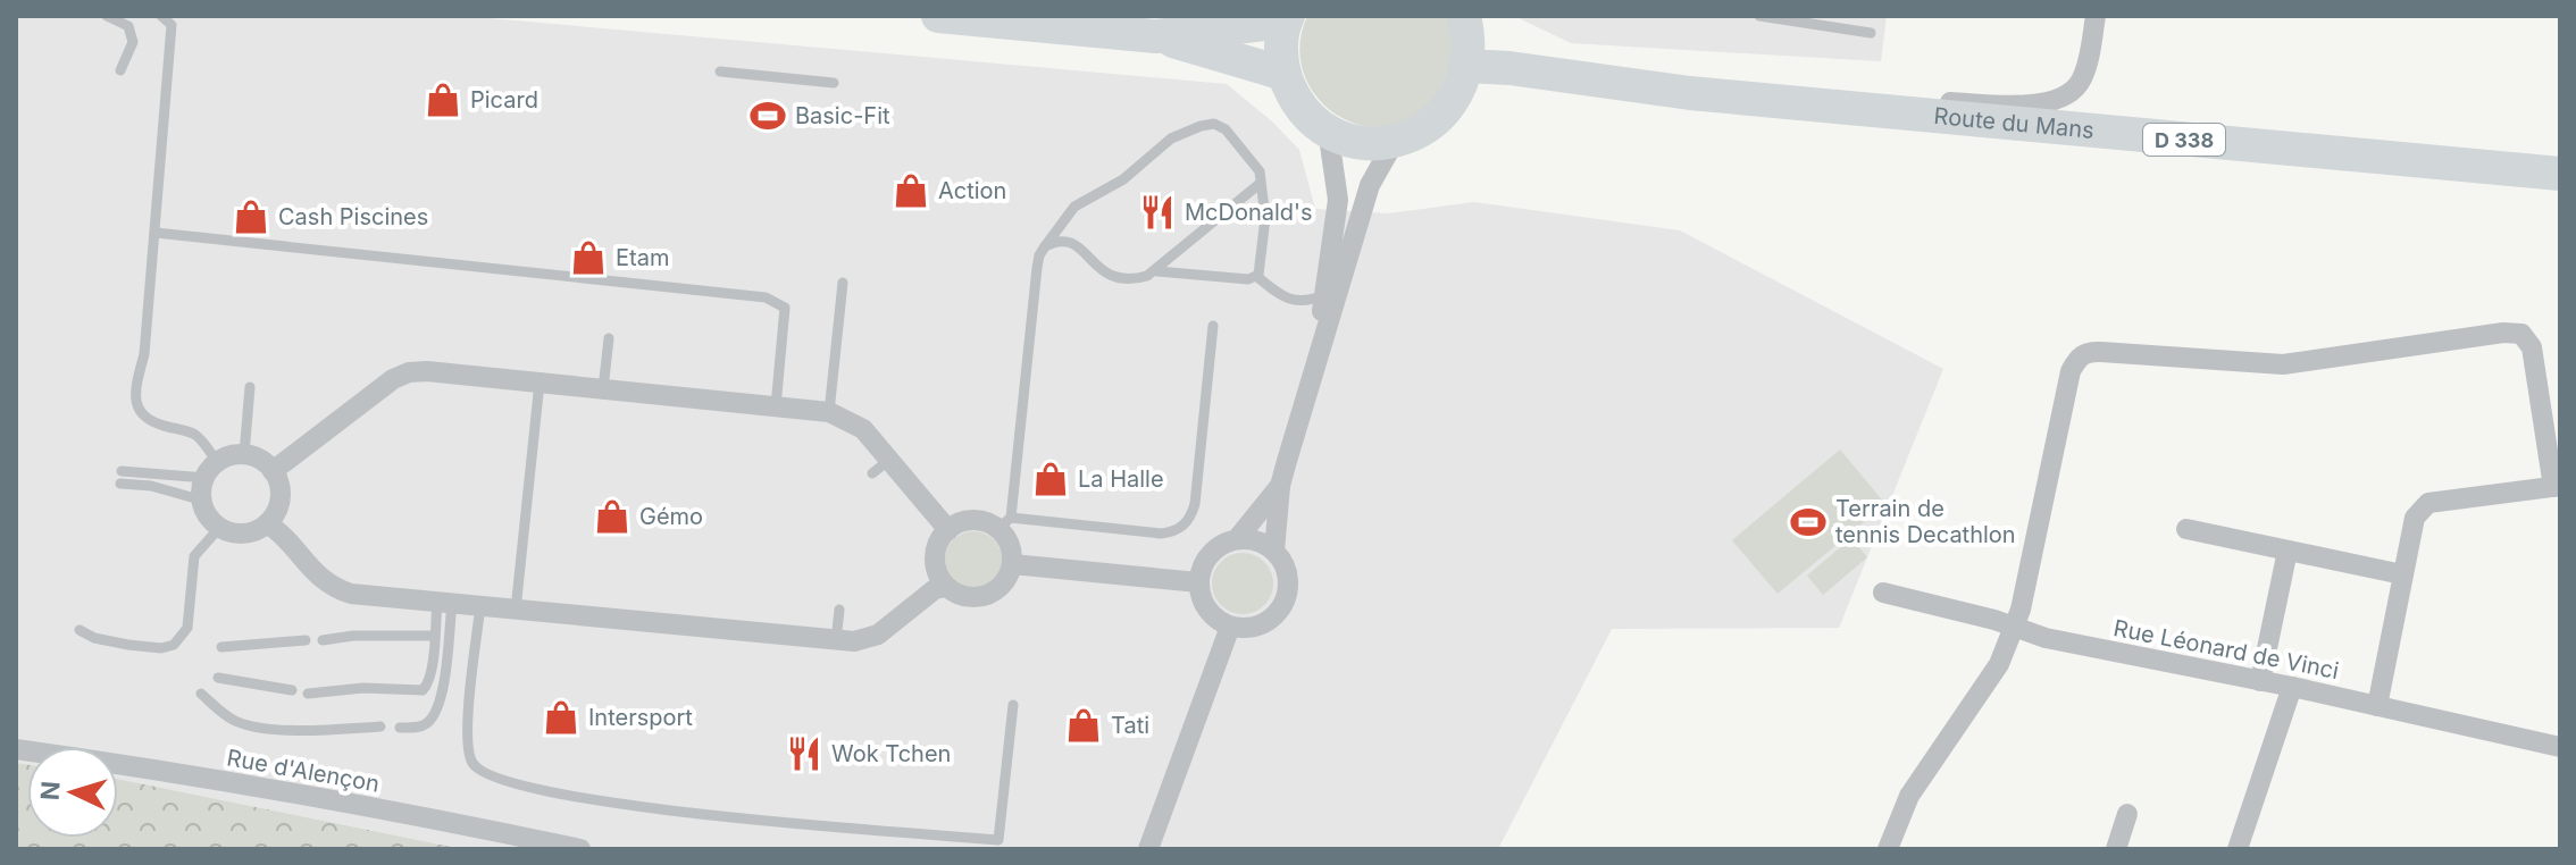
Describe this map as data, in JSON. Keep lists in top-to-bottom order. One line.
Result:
{"streets":{"main road":["Route du Mans","D 338"],"street":["Rue Léonard de Vinci","Rue d'Alençon"]},"places":{"shop":["Picard","Action","Cash Piscines","Etam","La Halle","Gémo","Intersport","Tati"],"sports":["Basic-Fit","Terrain de tennis Decathlon"],"restaurant":["McDonald's","Wok Tchen"]},"north":"left"}
